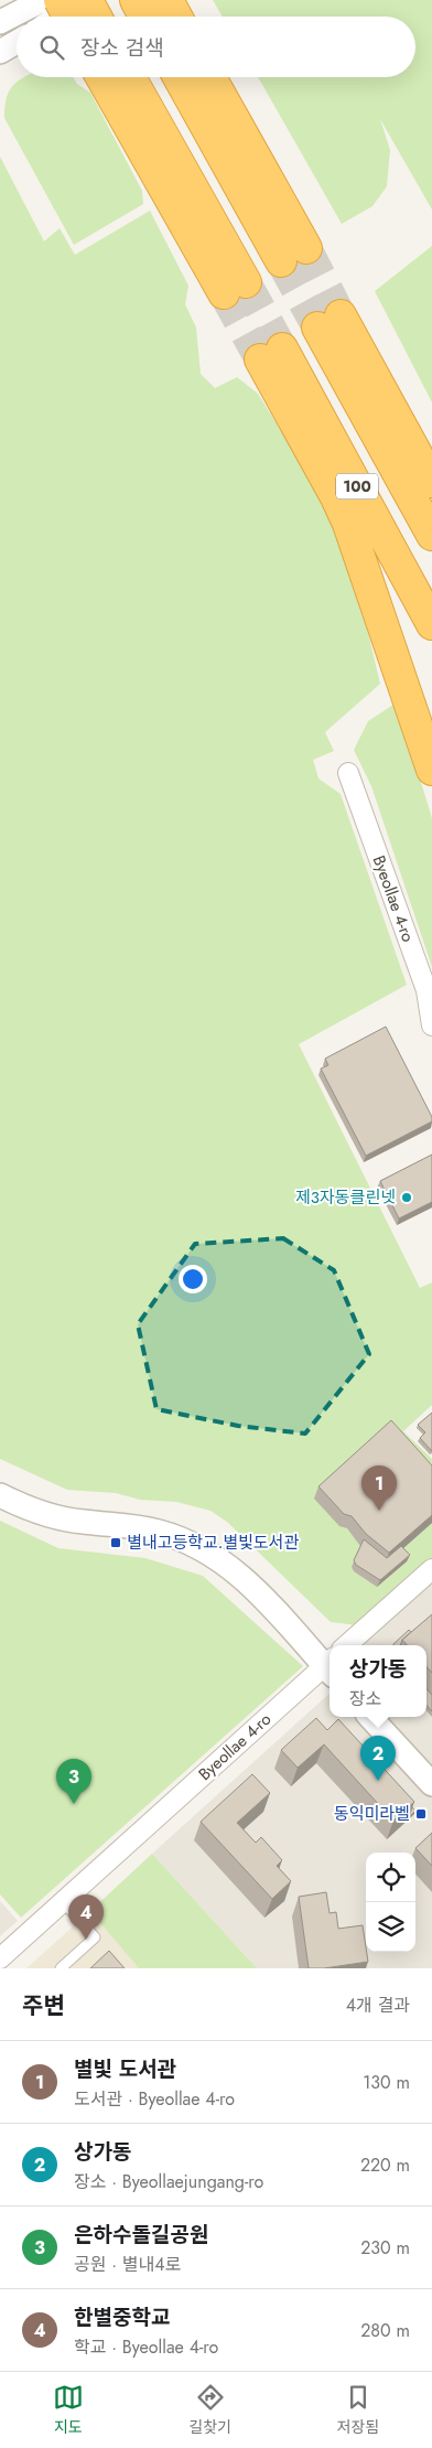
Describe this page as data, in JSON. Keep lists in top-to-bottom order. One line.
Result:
{"streets":{"highway":["100"],"street":["Byeollae 4-ro"]},"places":{"other":["제3자동클린넷"],"transit":["별내고등학교.별빛도서관","동익미라벨"]},"page":{"search":"장소 검색","pins":["1","2","3","4"],"popup":["상가동","장소"],"heading":["주변","4개 결과"],"list":[{"mark":"1","name":"별빛 도서관","note":"도서관 · Byeollae 4-ro","value":"130 m"},{"mark":"2","name":"상가동","note":"장소 · Byeollaejungang-ro","value":"220 m"},{"mark":"3","name":"은하수돌길공원","note":"공원 · 별내4로","value":"230 m"},{"mark":"4","name":"한별중학교","note":"학교 · Byeollae 4-ro","value":"280 m"}],"nav":["지도","길찾기","저장됨"]}}
